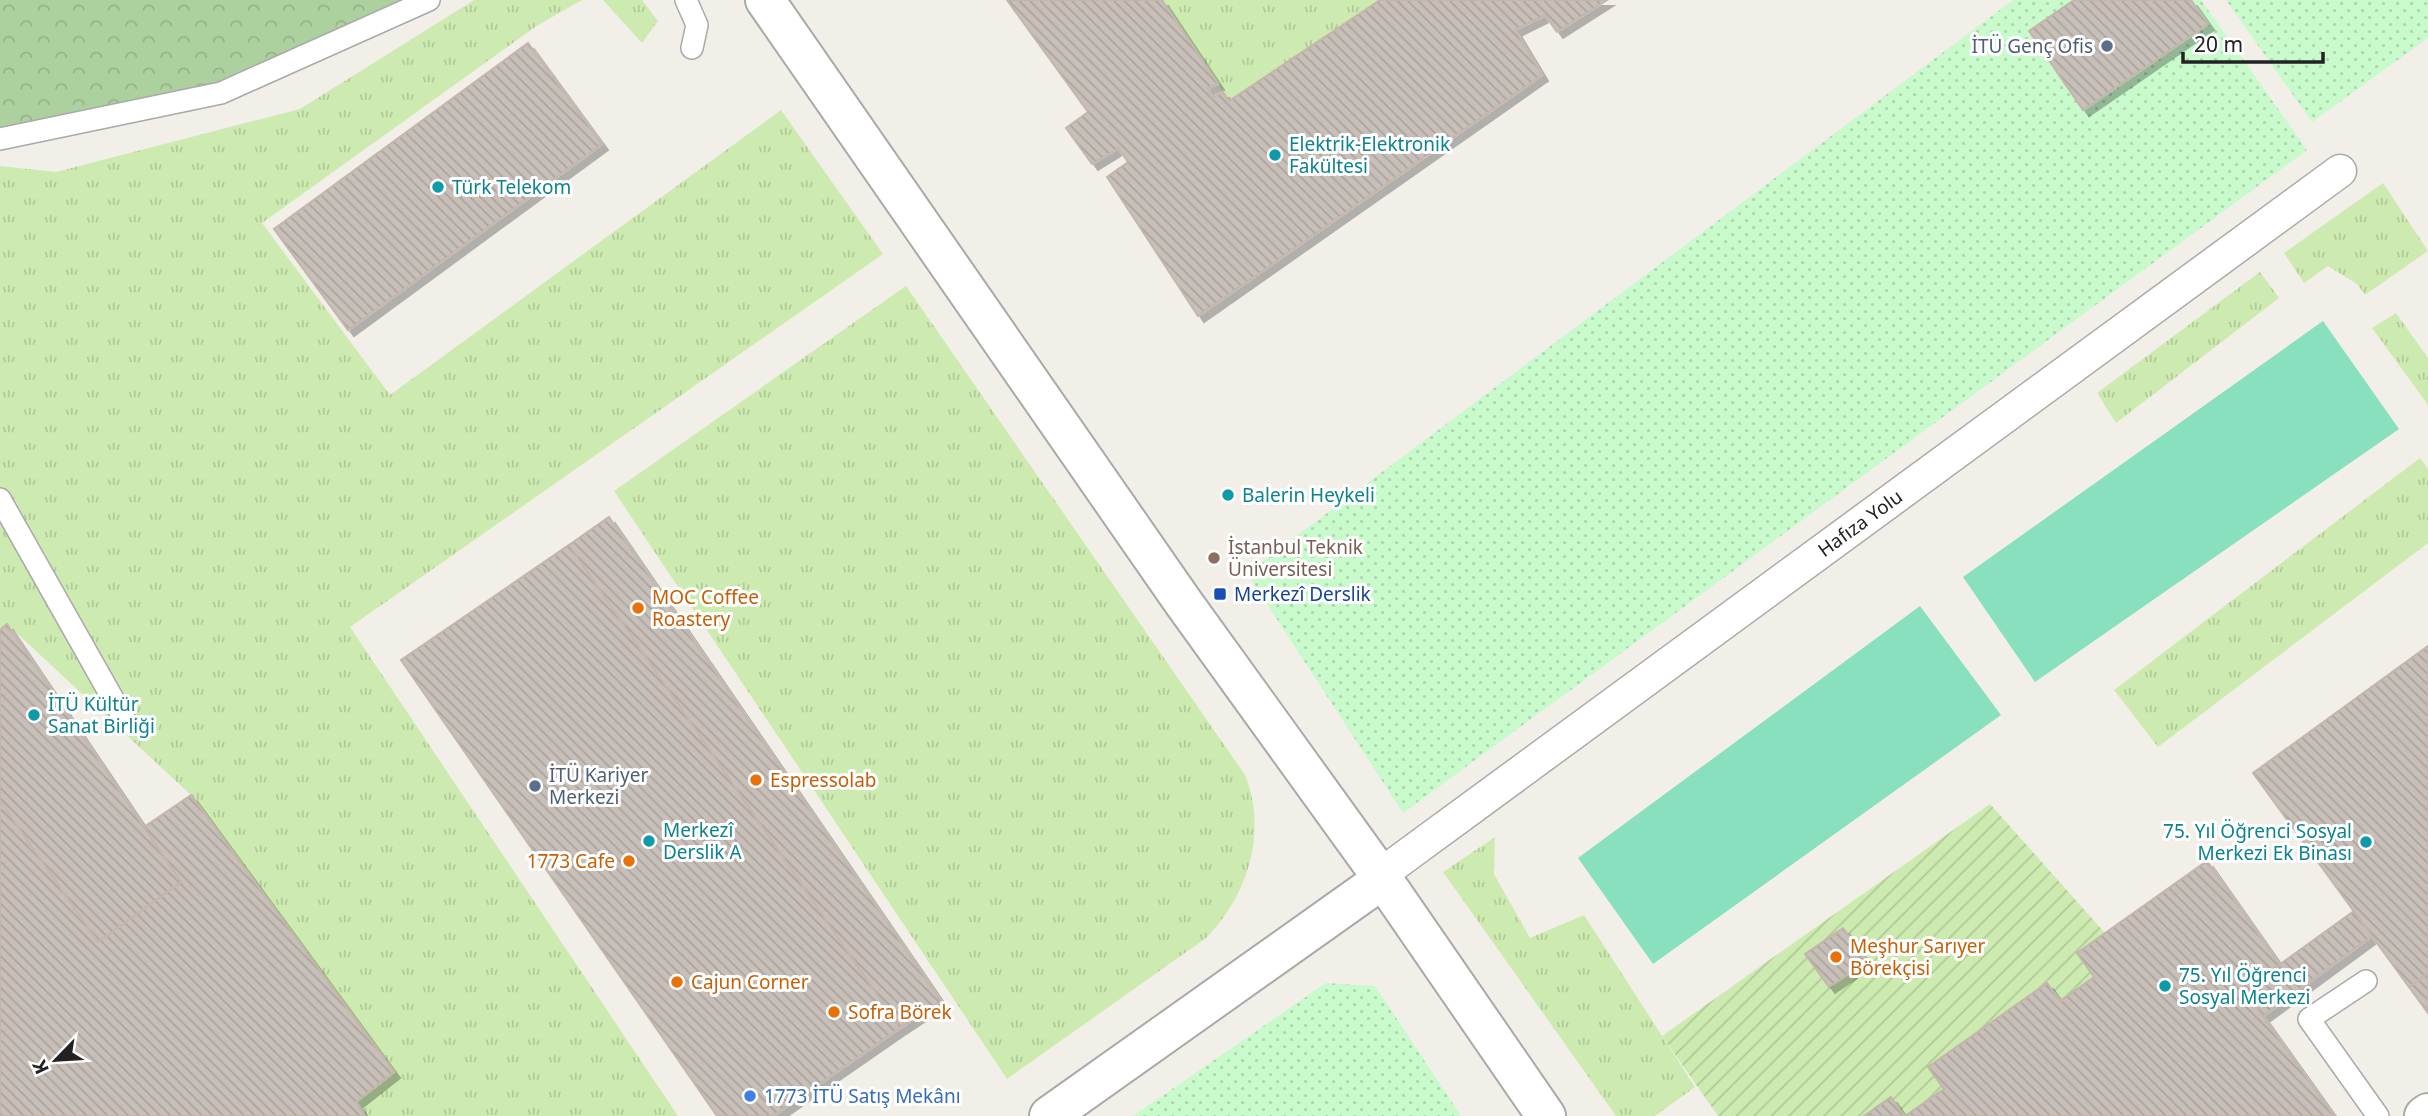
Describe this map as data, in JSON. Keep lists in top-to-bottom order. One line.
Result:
{"streets":{"street":["Hafıza Yolu"]},"places":{"other":["İTÜ Genç Ofis","Elektrik-Elektronik Fakültesi","Türk Telekom","Balerin Heykeli","İstanbul Teknik Üniversitesi","MOC Coffee Roastery","İTÜ Kültür Sanat Birliği","Espressolab","İTÜ Kariyer Merkezi","Merkezî Derslik A","75. Yıl Öğrenci Sosyal Merkezi Ek Binası","1773 Cafe","Meşhur Sarıyer Börekçisi","Cajun Corner","75. Yıl Öğrenci Sosyal Merkezi","Sofra Börek","1773 İTÜ Satış Mekânı"],"transit":["Merkezî Derslik"]},"scale_bar":"20 m","north":"bottom left"}
